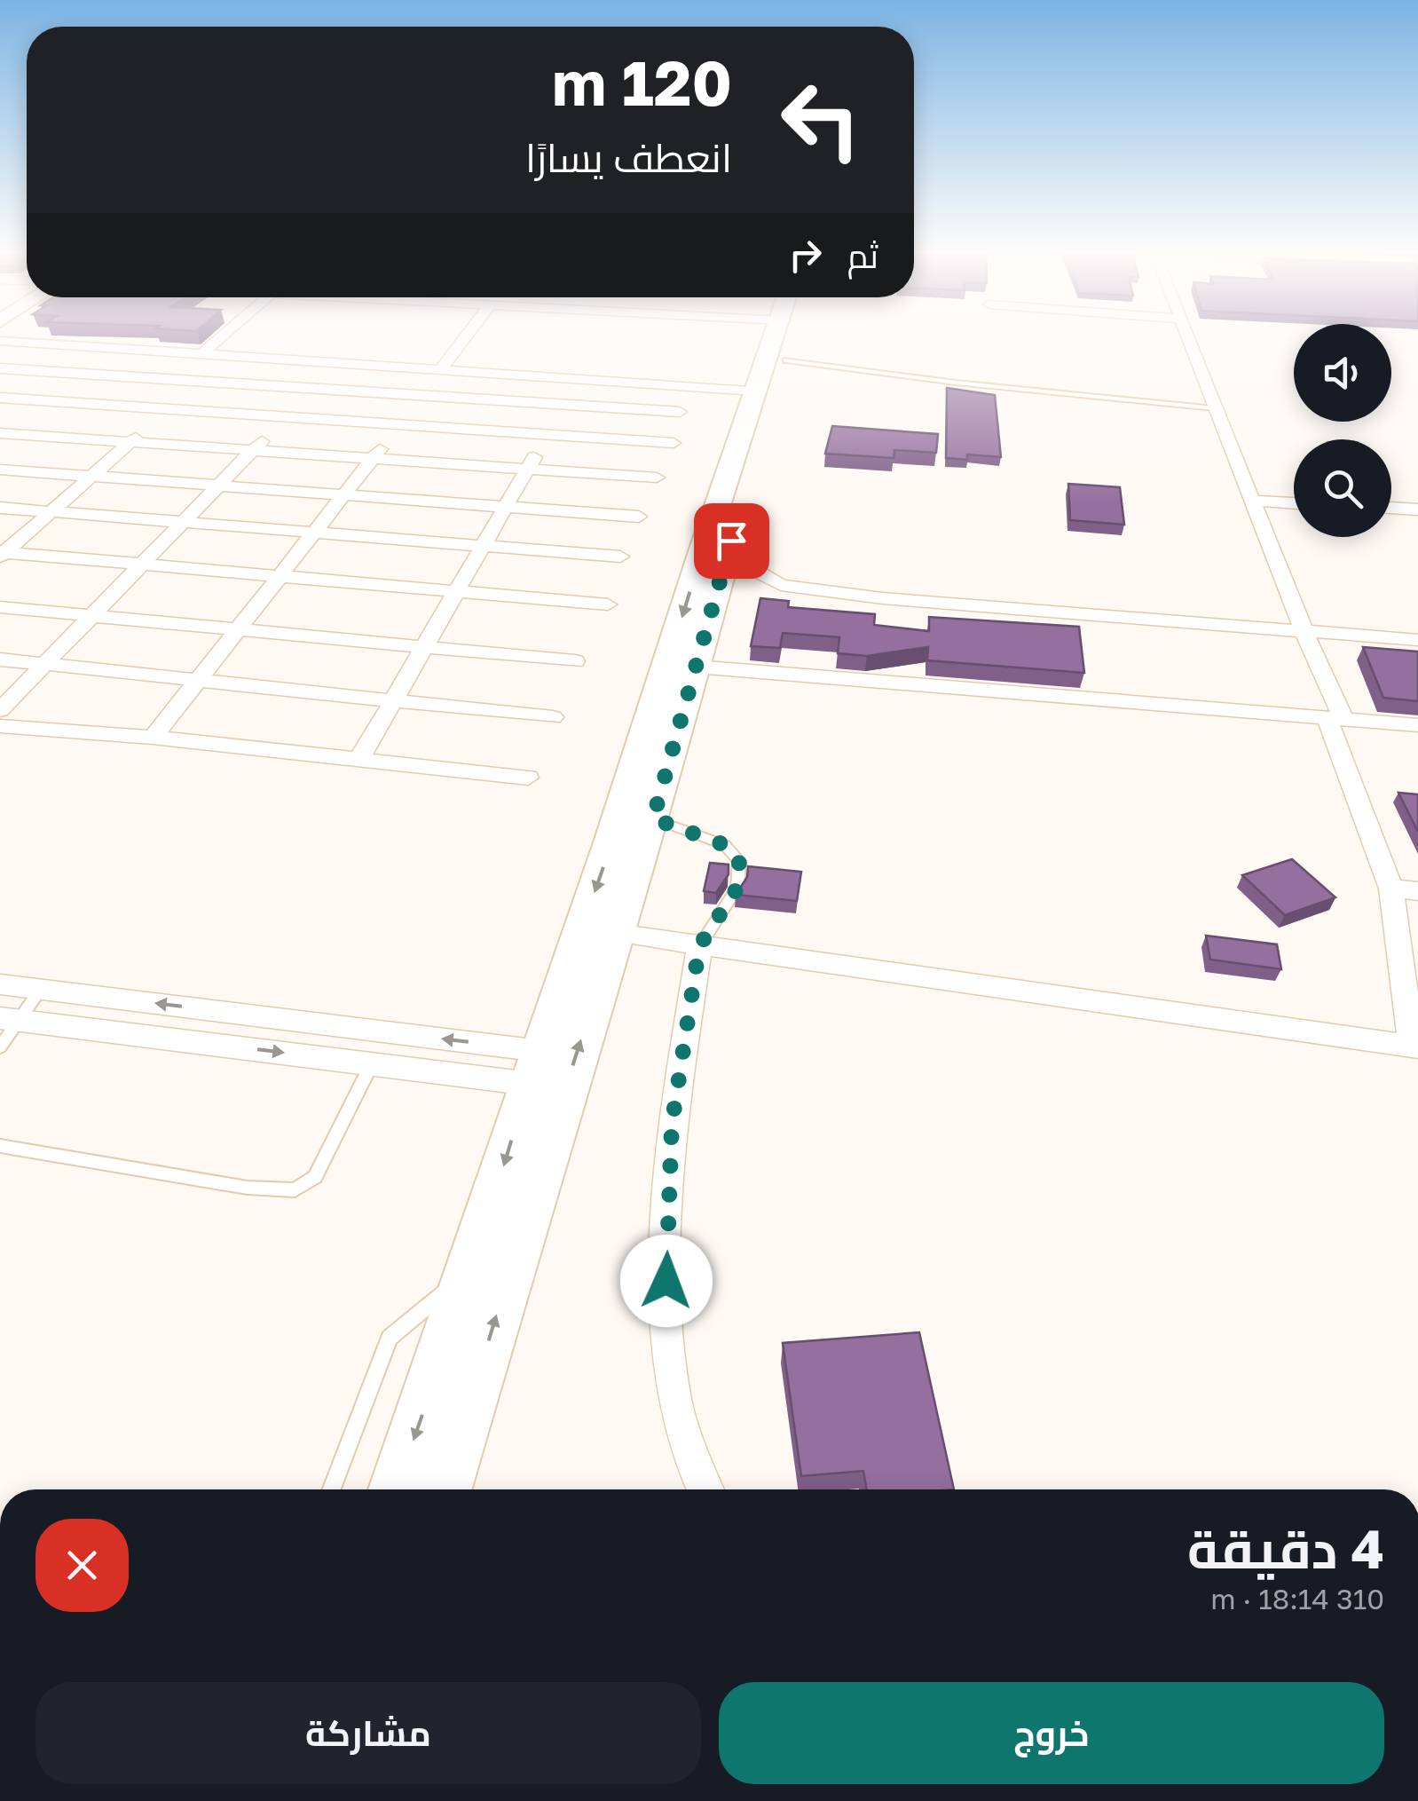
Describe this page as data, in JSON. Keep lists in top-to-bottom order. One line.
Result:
{"page":{"turn":["120 m","انعطف يسارًا"],"then":"ثم","heading":["4 دقيقة","310 m · 18:14"],"buttons":["خروج","مشاركة"]}}
